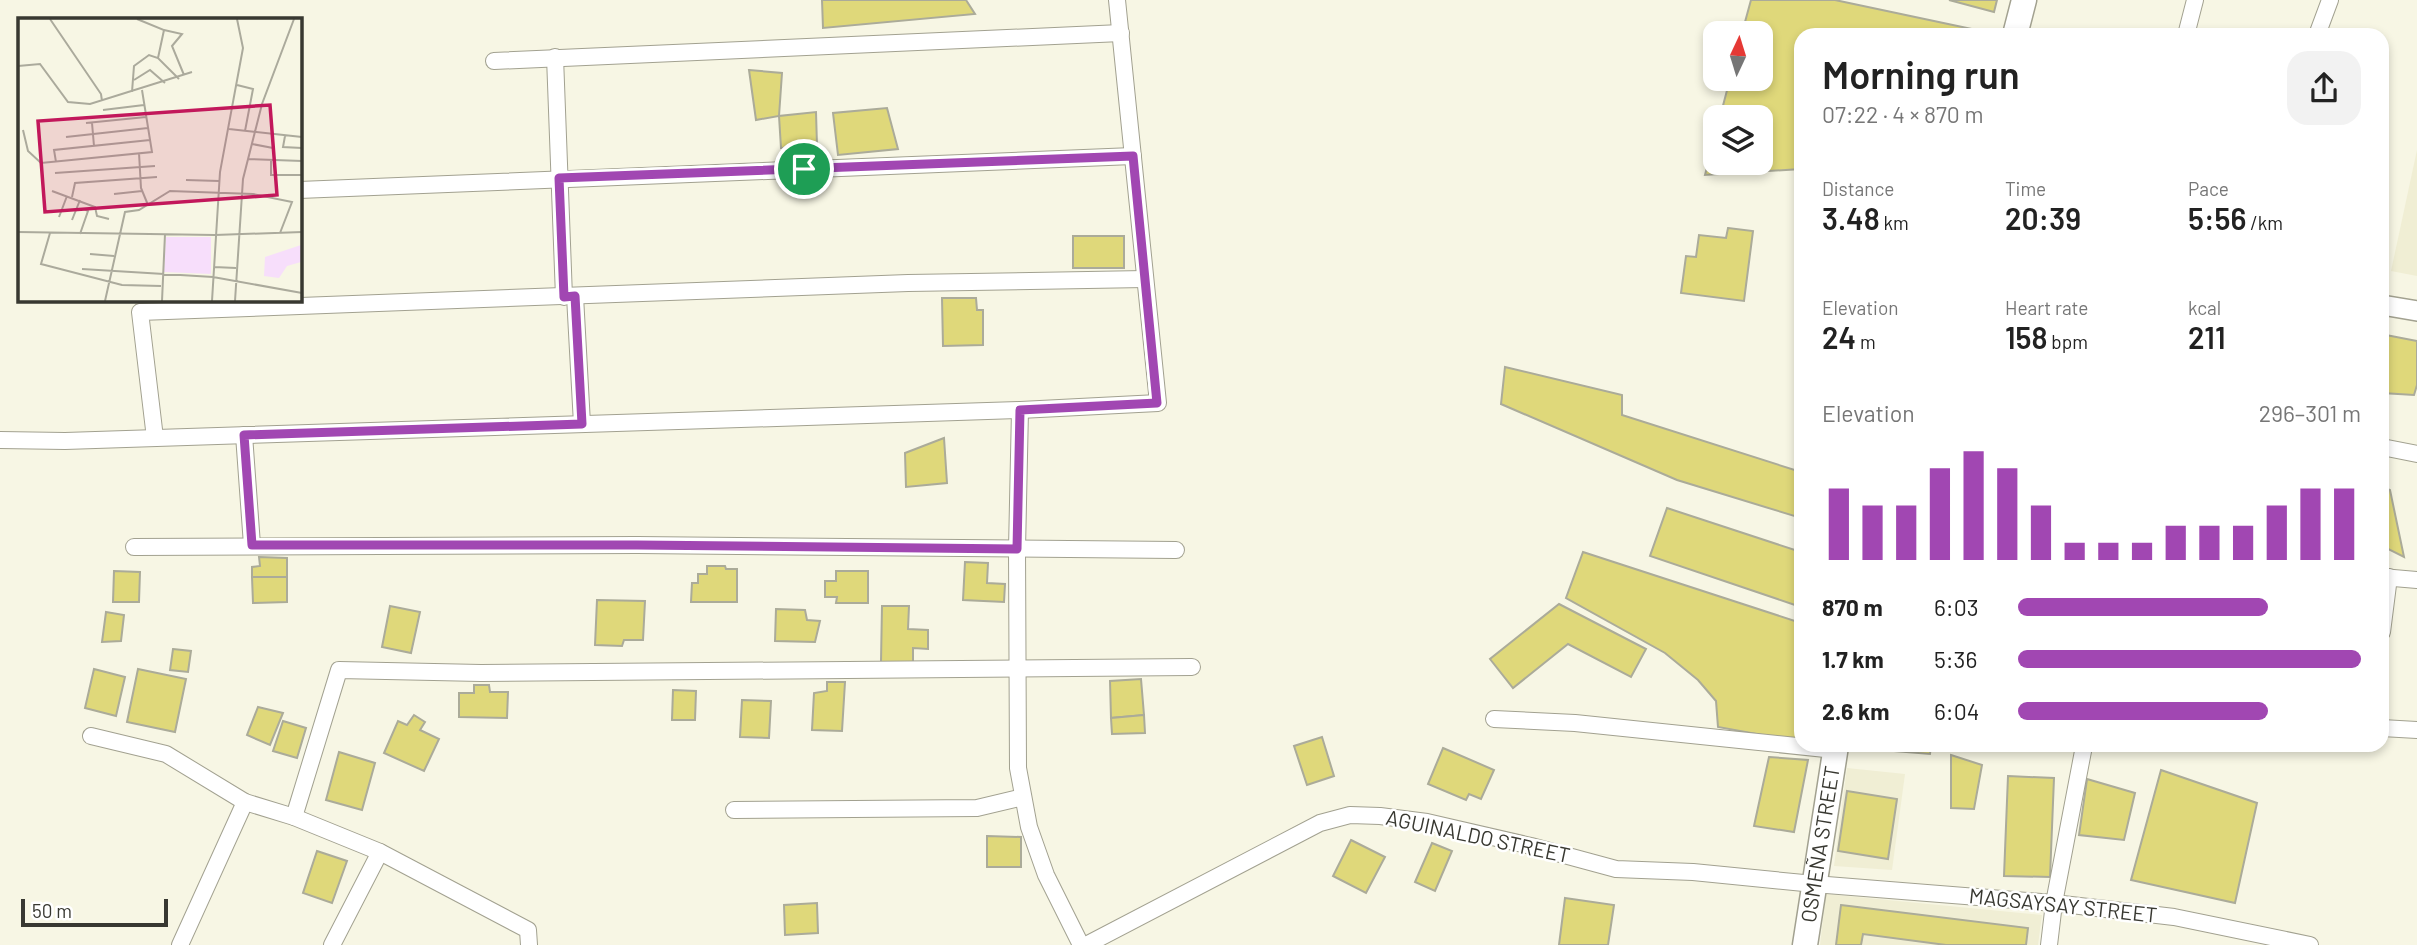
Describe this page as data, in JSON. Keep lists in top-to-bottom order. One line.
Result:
{"streets":{"main road":["OSMEÑA STREET"],"street":["AGUINALDO STREET","MAGSAYSAY STREET"]},"crossings":[["AGUINALDO STREET","OSMEÑA STREET"],["AGUINALDO STREET","MAGSAYSAY STREET"],["OSMEÑA STREET","MAGSAYSAY STREET"]],"scale_bar":"50 m","north":"top","page":{"heading":["Morning run","07:22 · 4 × 870 m"],"stats":[["Distance","3.48 km"],["Time","20:39"],["Pace","5:56 /km"],["Elevation","24 m"],["Heart rate","158 bpm"],["kcal","211"]],"chart":["Elevation","296–301 m"],"list":[{"name":"870 m","note":"6:03"},{"name":"1.7 km","note":"5:36"},{"name":"2.6 km","note":"6:04"}],"scale":"50 m"}}
